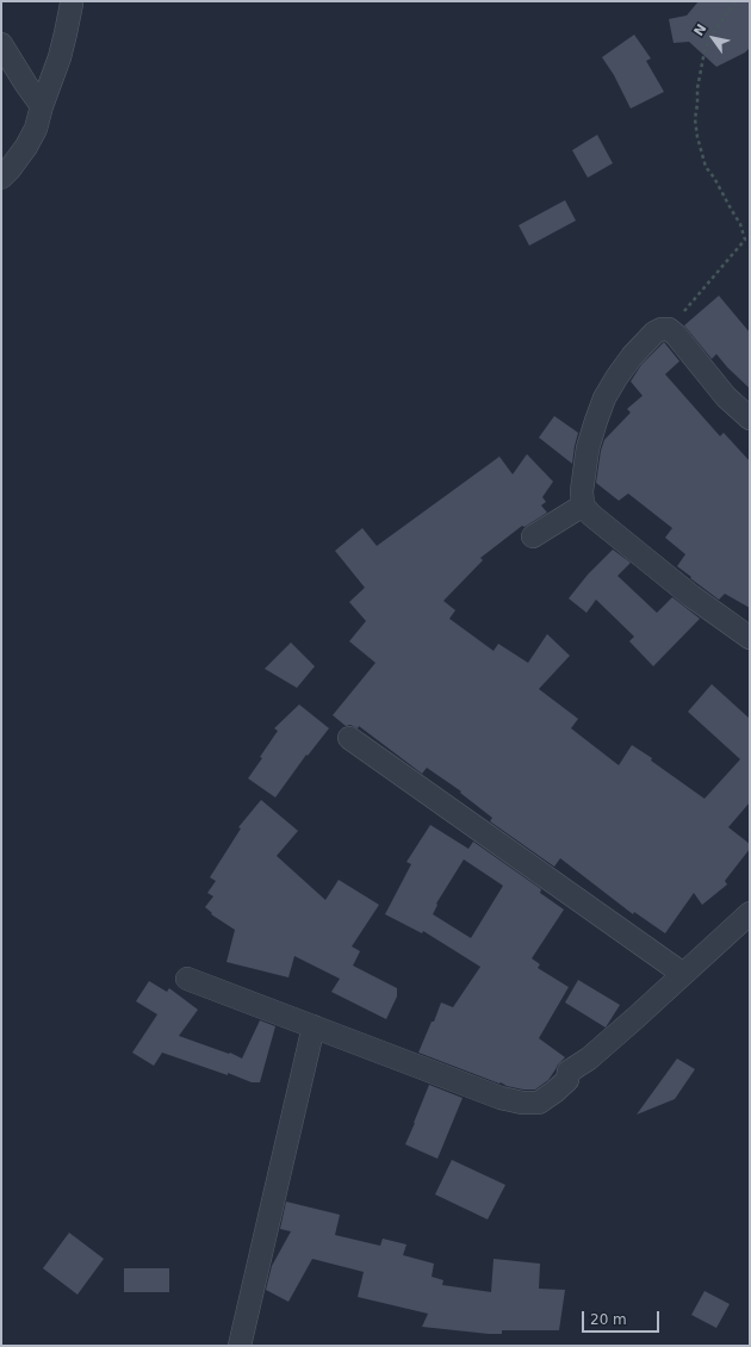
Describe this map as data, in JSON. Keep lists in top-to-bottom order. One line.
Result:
{"scale_bar":"20 m","north":"top left"}
